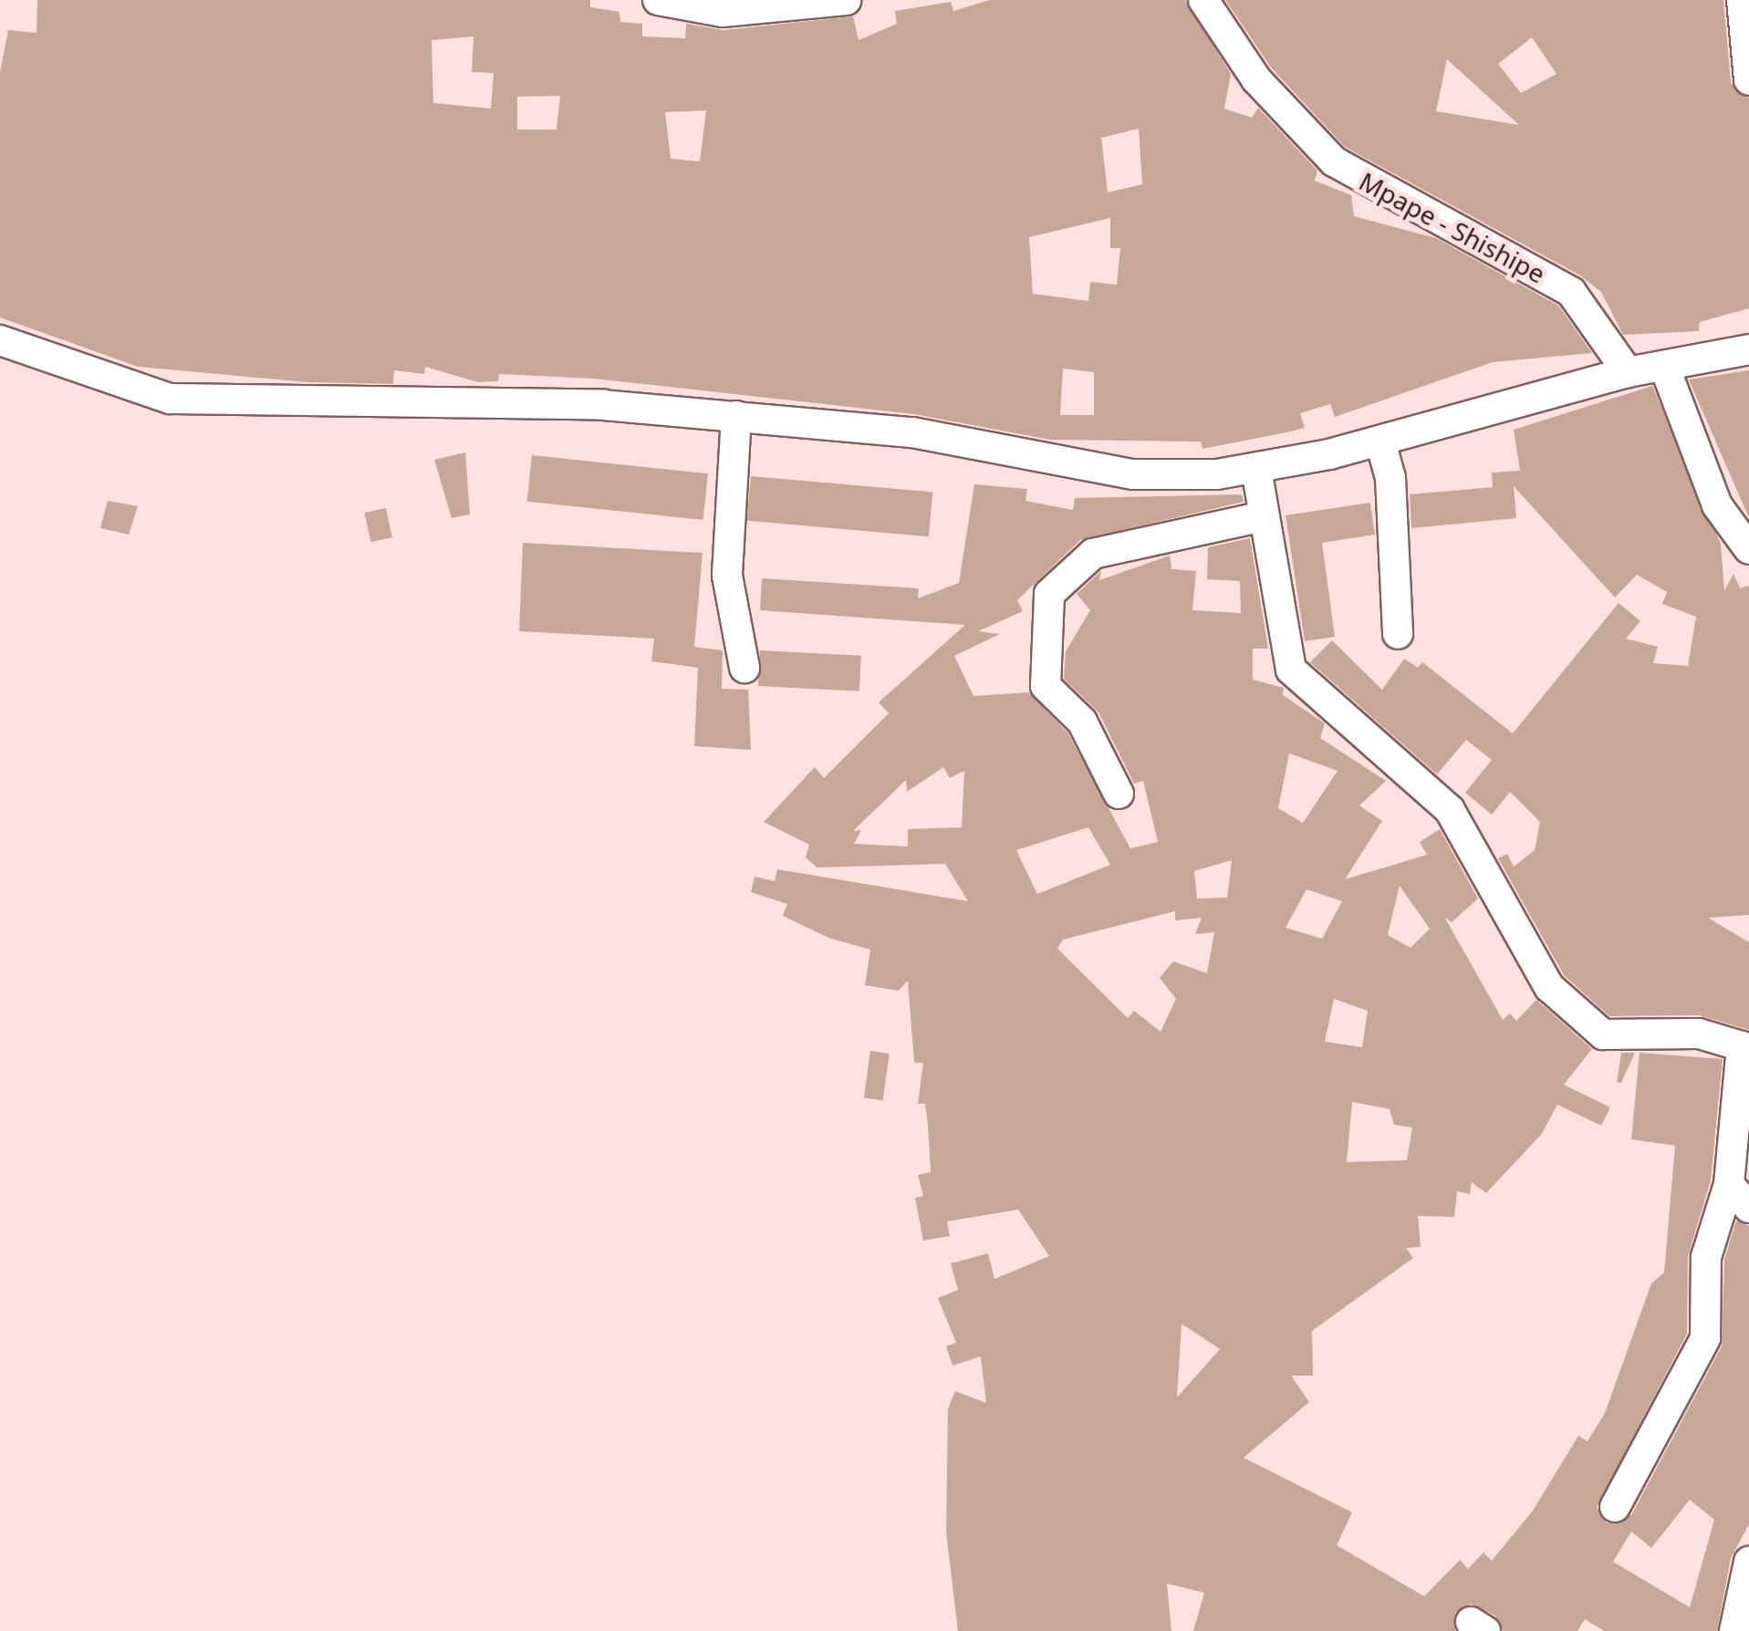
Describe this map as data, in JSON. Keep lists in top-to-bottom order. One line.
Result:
{"streets":{"street":["Mpape - Shishipe"]}}
